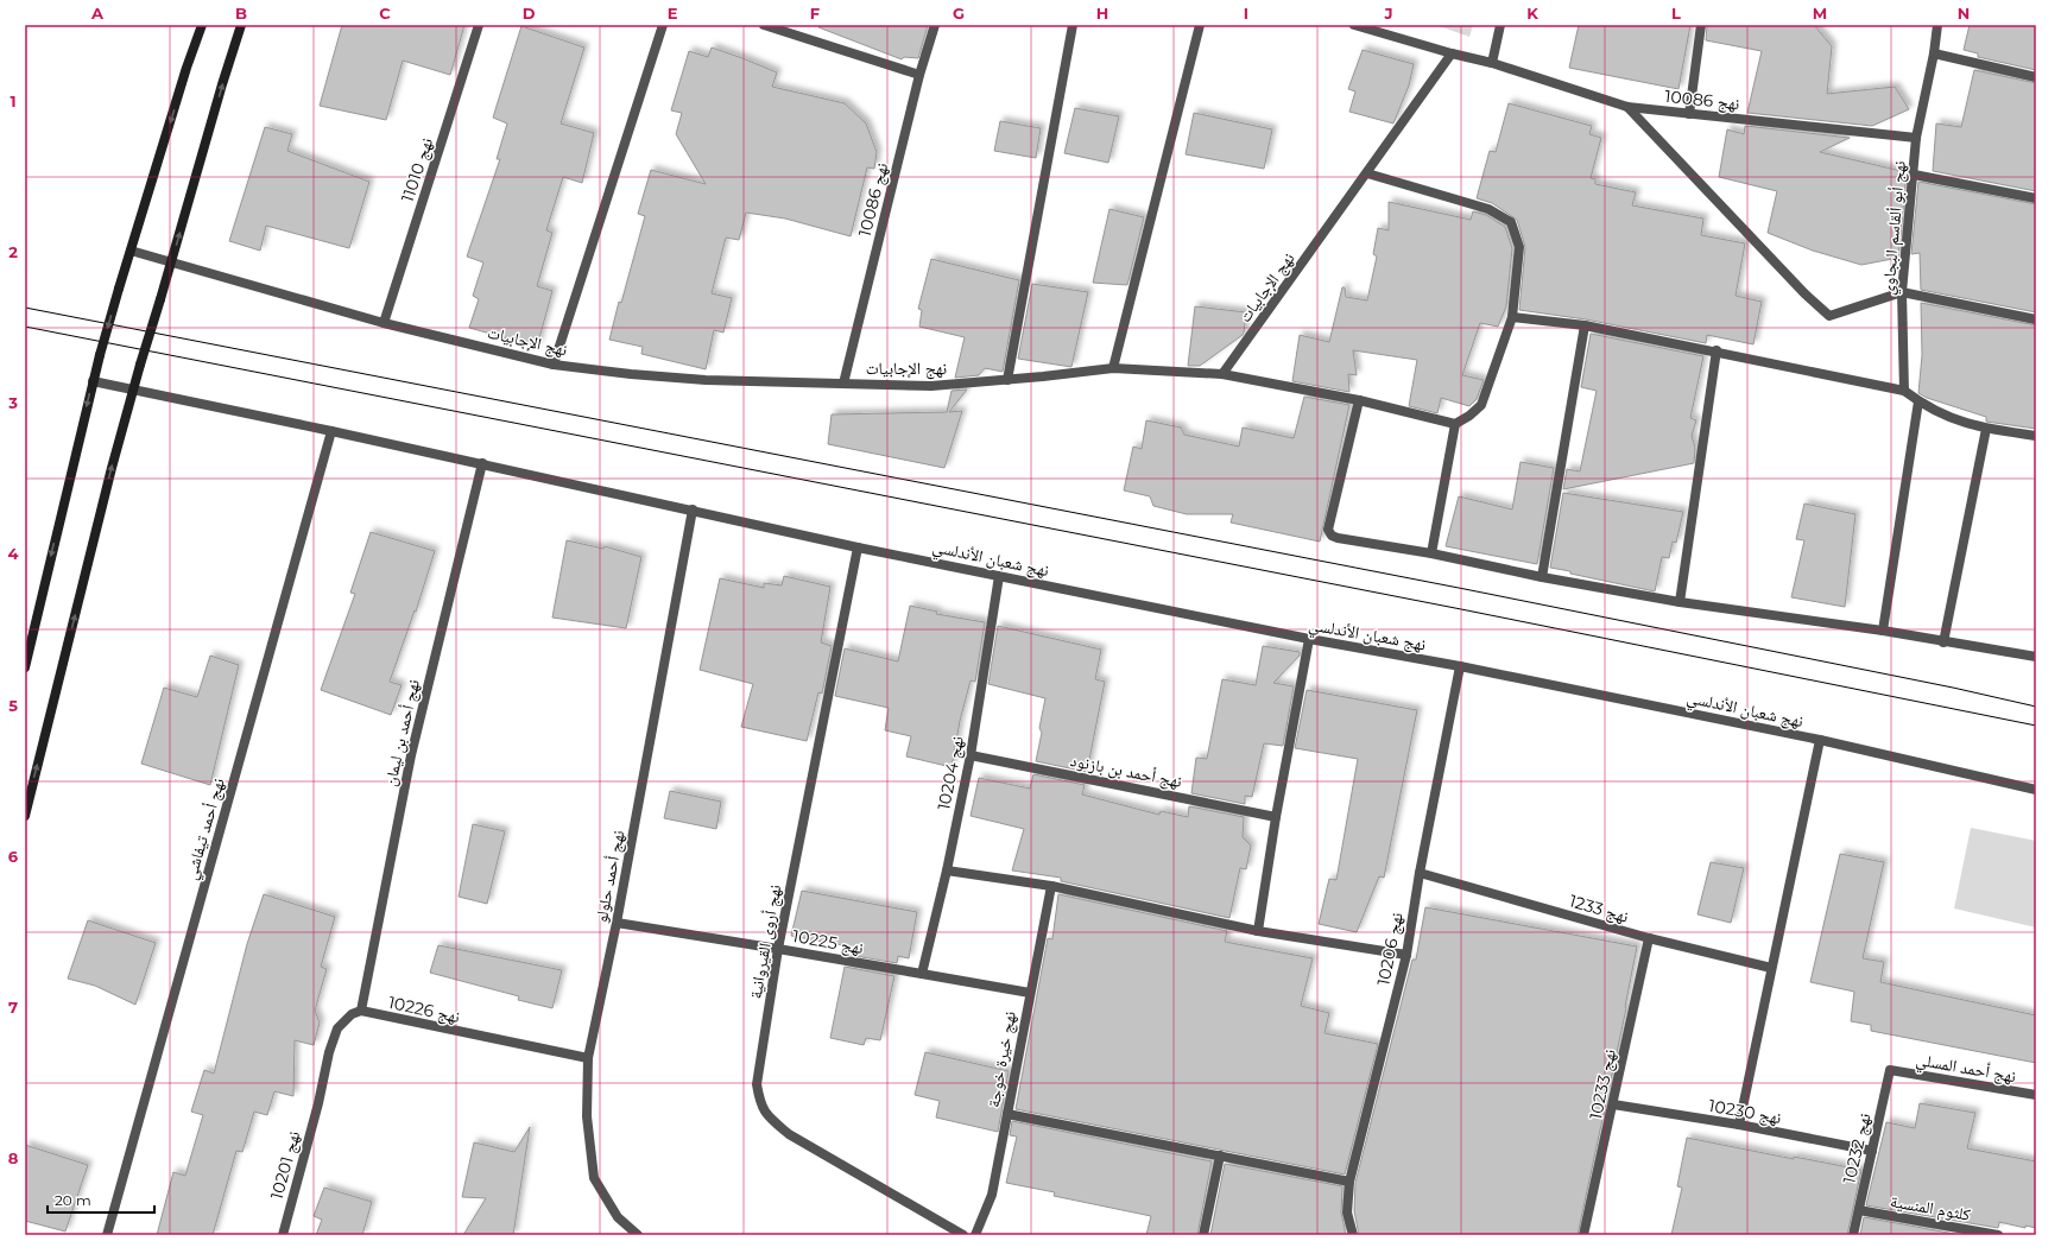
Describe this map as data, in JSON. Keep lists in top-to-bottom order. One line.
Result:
{"streets":{"street":["نهج 10086","نهج 11010","نهج أبو ألقاسم البجاوي","نهج الإجابيات","نهج شعبان الأندلسي","نهج أحمد بن ليمان","نهج أحمد بن بازنود","نهج 10204","نهج أحمد تيفاشي","نهج أحمد حلولو","نهج 1233","نهج أروى القيروانية","نهج 10225","نهج 10206","نهج 10226","نهج خيرة خوجة","نهج أحمد المسلي","نهج 10233","نهج 10230","نهج 10232","نهج 10201","كلثوم المنسية"]},"crossings":[["نهج 10086","نهج أبو ألقاسم البجاوي"],["نهج 10086","نهج الإجابيات"],["نهج 11010","نهج الإجابيات"],["نهج شعبان الأندلسي","نهج أحمد بن ليمان"],["نهج شعبان الأندلسي","نهج 10204"],["نهج شعبان الأندلسي","نهج أحمد تيفاشي"],["نهج شعبان الأندلسي","نهج أحمد حلولو"],["نهج شعبان الأندلسي","نهج أروى القيروانية"],["نهج شعبان الأندلسي","نهج 10206"],["نهج أحمد بن ليمان","نهج 10226"],["نهج أحمد بن ليمان","نهج 10201"],["نهج أحمد بن بازنود","نهج 10204"],["نهج 10204","نهج 10225"],["نهج أحمد حلولو","نهج 10225"],["نهج أحمد حلولو","نهج 10226"],["نهج 1233","نهج 10206"],["نهج 1233","نهج 10233"],["نهج أروى القيروانية","نهج 10225"],["نهج 10225","نهج خيرة خوجة"],["نهج 10226","نهج 10201"],["نهج أحمد المسلي","نهج 10232"],["نهج 10233","نهج 10230"],["نهج 10230","نهج 10232"],["نهج 10232","كلثوم المنسية"]],"scale_bar":"20 m","grid":{"columns":["A","B","C","D","E","F","G","H","I","J","K","L","M","N"],"rows":["1","2","3","4","5","6","7","8"]}}
